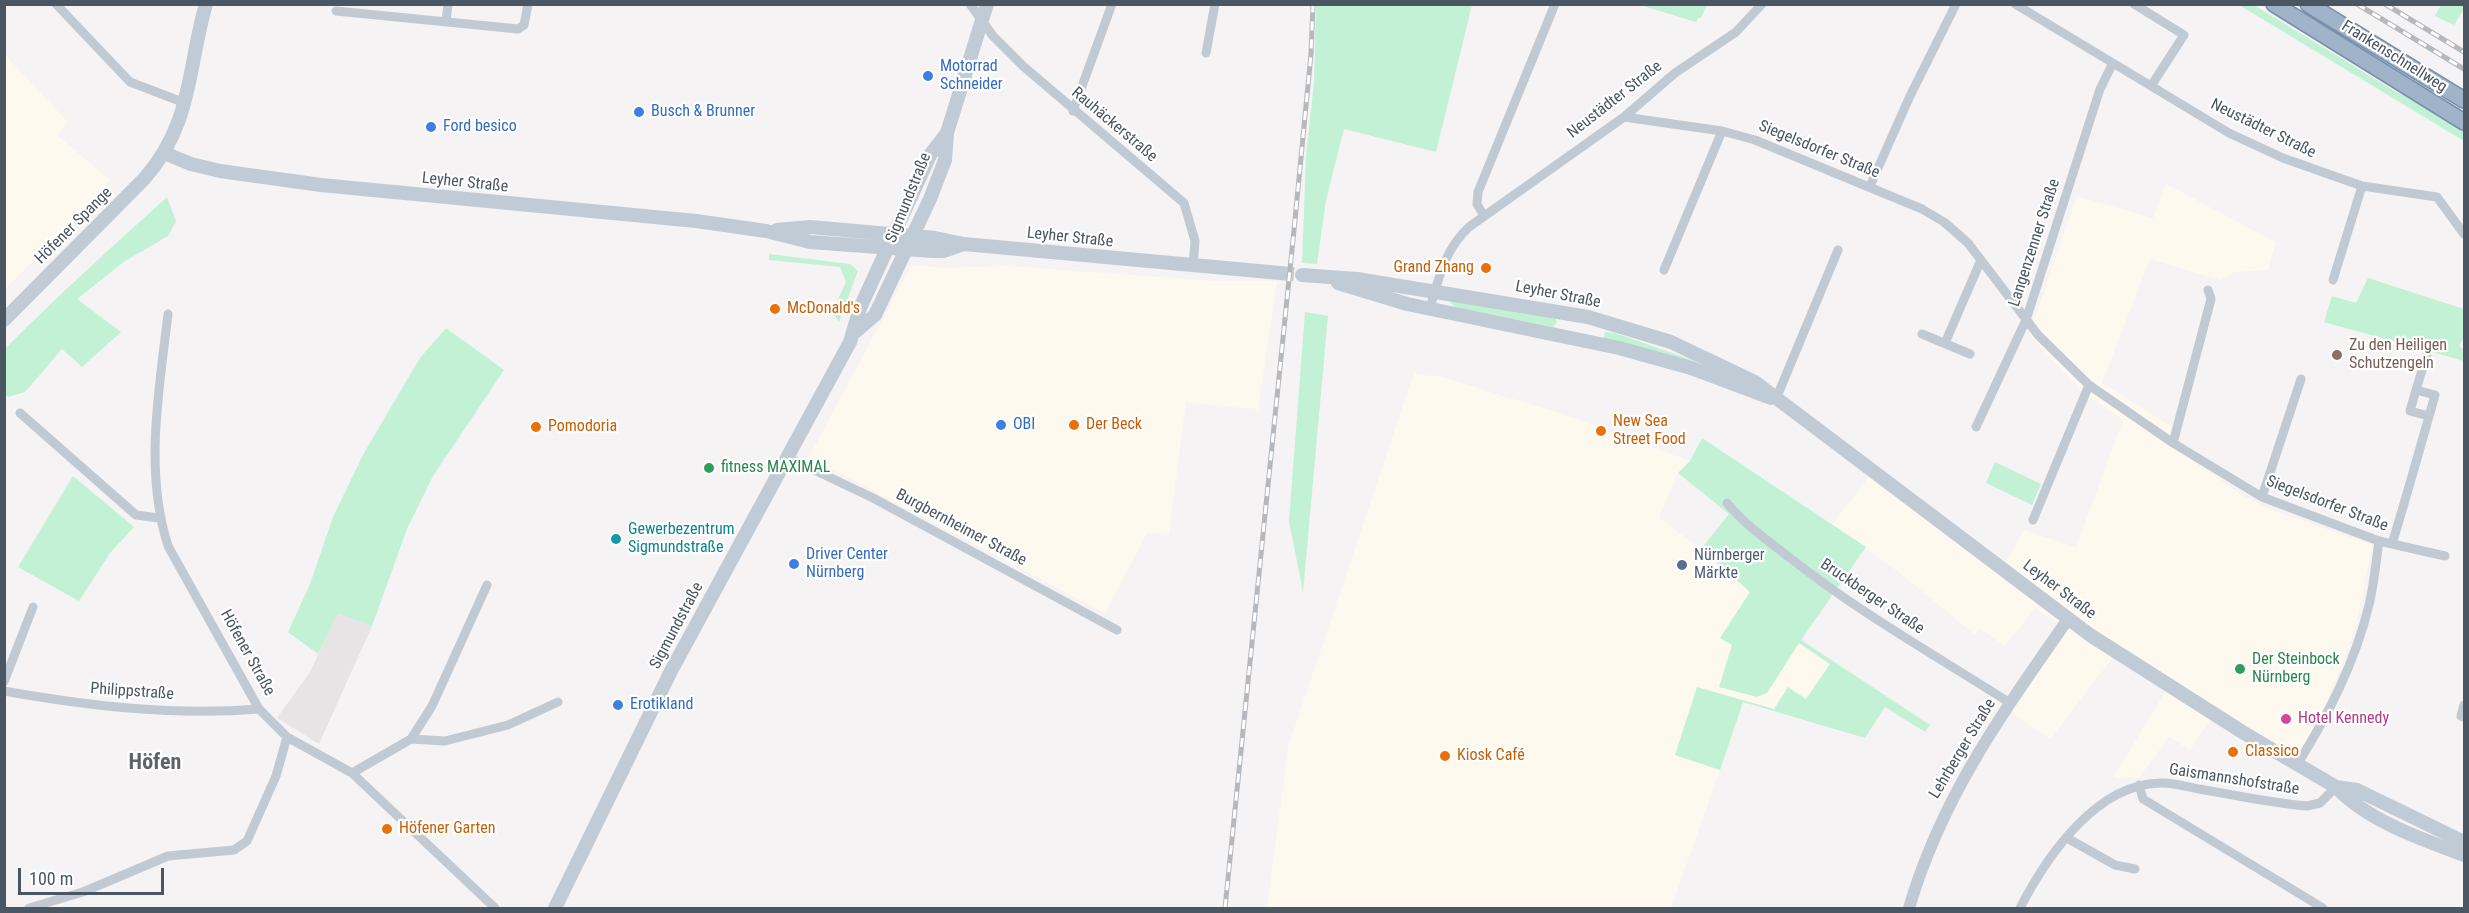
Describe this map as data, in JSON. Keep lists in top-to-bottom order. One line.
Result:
{"streets":{"highway":["Frankenschnellweg"],"main road":["Leyher Straße","Sigmundstraße","Höfener Spange"],"street":["Neustädter Straße","Rauhäckerstraße","Siegelsdorfer Straße","Langenzenner Straße","Burgbernheimer Straße","Bruckberger Straße","Höfener Straße","Philippstraße","Lehrberger Straße","Gaismannshofstraße"]},"crossings":[["Neustädter Straße","Siegelsdorfer Straße"],["Neustädter Straße","Leyher Straße"],["Neustädter Straße","Langenzenner Straße"],["Rauhäckerstraße","Leyher Straße"],["Rauhäckerstraße","Sigmundstraße"],["Siegelsdorfer Straße","Langenzenner Straße"],["Leyher Straße","Sigmundstraße"],["Leyher Straße","Höfener Spange"],["Leyher Straße","Lehrberger Straße"],["Leyher Straße","Gaismannshofstraße"],["Sigmundstraße","Burgbernheimer Straße"],["Bruckberger Straße","Lehrberger Straße"],["Höfener Straße","Philippstraße"]],"districts":["Höfen"],"places":["Motorrad Schneider","Busch & Brunner","Ford besico","Grand Zhang","McDonald's","Zu den Heiligen Schutzengeln","OBI","Der Beck","Pomodoria","New Sea Street Food","fitness MAXIMAL","Gewerbezentrum Sigmundstraße","Driver Center Nürnberg","Nürnberger Märkte","Der Steinbock Nürnberg","Erotikland","Hotel Kennedy","Classico","Kiosk Café","Höfener Garten"],"scale_bar":"100 m"}
